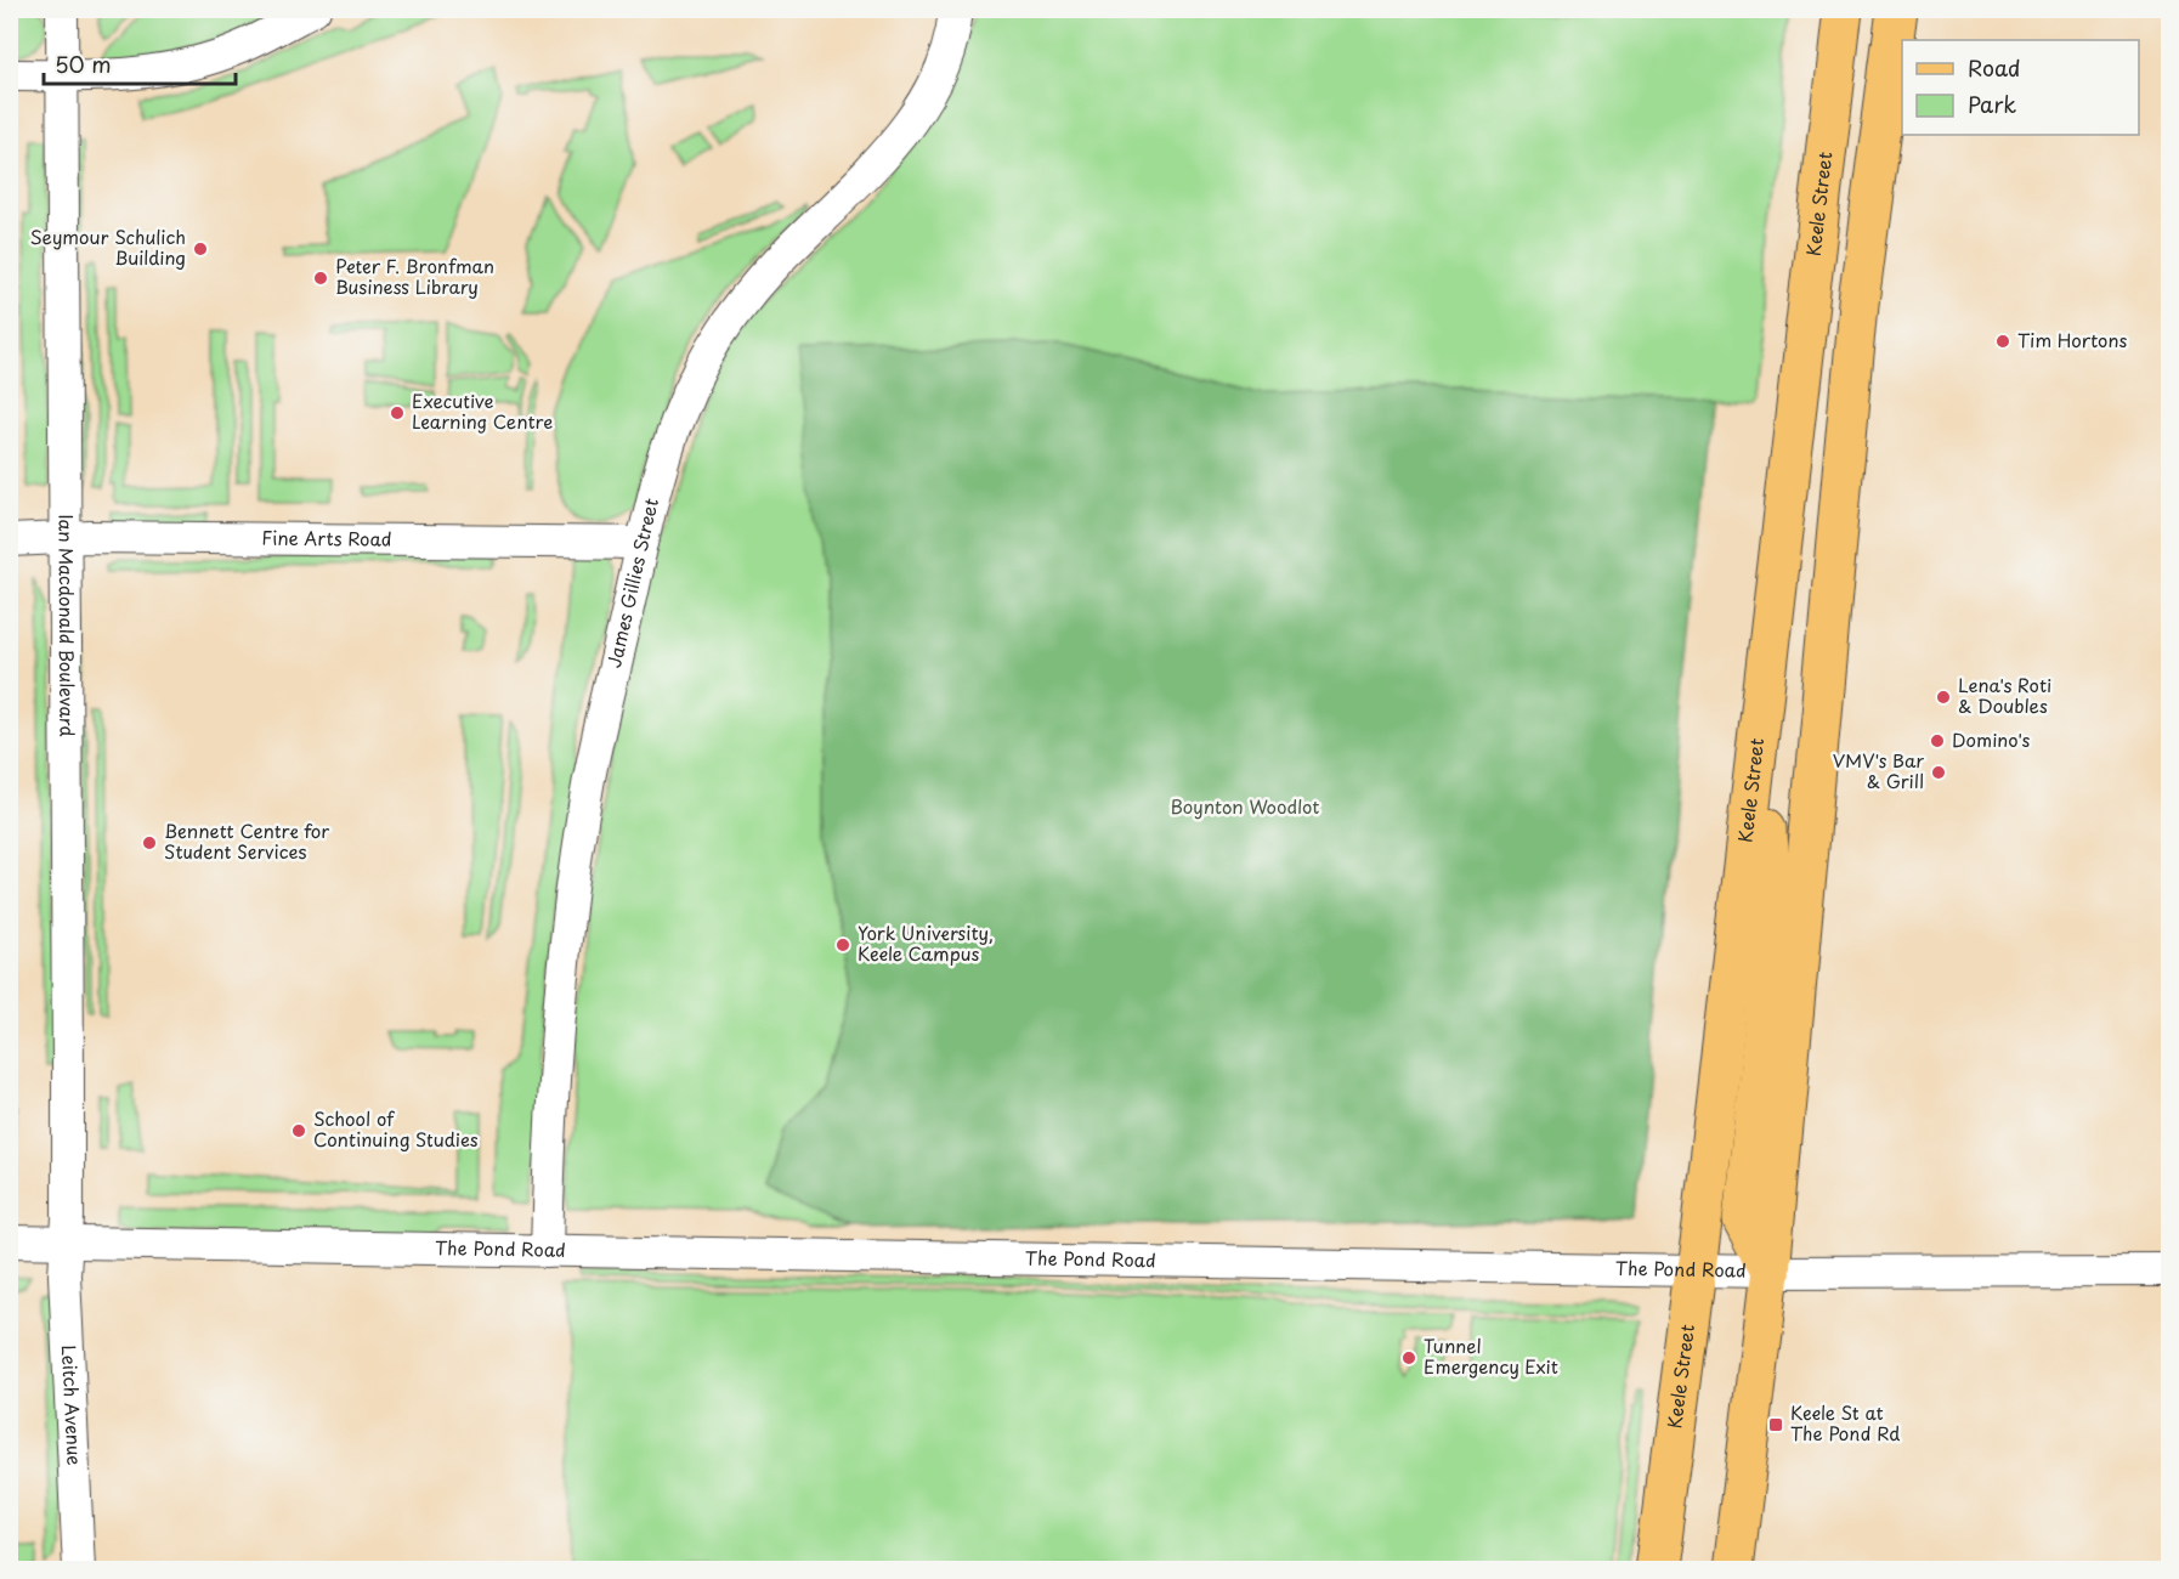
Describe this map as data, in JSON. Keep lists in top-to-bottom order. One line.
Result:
{"streets":{"main road":["Keele Street"],"street":["Fine Arts Road","James Gillies Street","Ian Macdonald Boulevard","The Pond Road","Leitch Avenue"]},"crossings":[["Keele Street","The Pond Road"],["Fine Arts Road","James Gillies Street"],["Fine Arts Road","Ian Macdonald Boulevard"],["James Gillies Street","The Pond Road"],["Ian Macdonald Boulevard","The Pond Road"],["Ian Macdonald Boulevard","Leitch Avenue"],["The Pond Road","Leitch Avenue"]],"parks":["Boynton Woodlot"],"places":{"other":["Seymour Schulich Building","Peter F. Bronfman Business Library","Tim Hortons","Executive Learning Centre","Lena's Roti & Doubles","Domino's","VMV's Bar & Grill","Bennett Centre for Student Services","York University, Keele Campus","School of Continuing Studies","Tunnel Emergency Exit"],"transit":["Keele St at The Pond Rd"]},"legend":["Road","Park"],"scale_bar":"50 m"}
